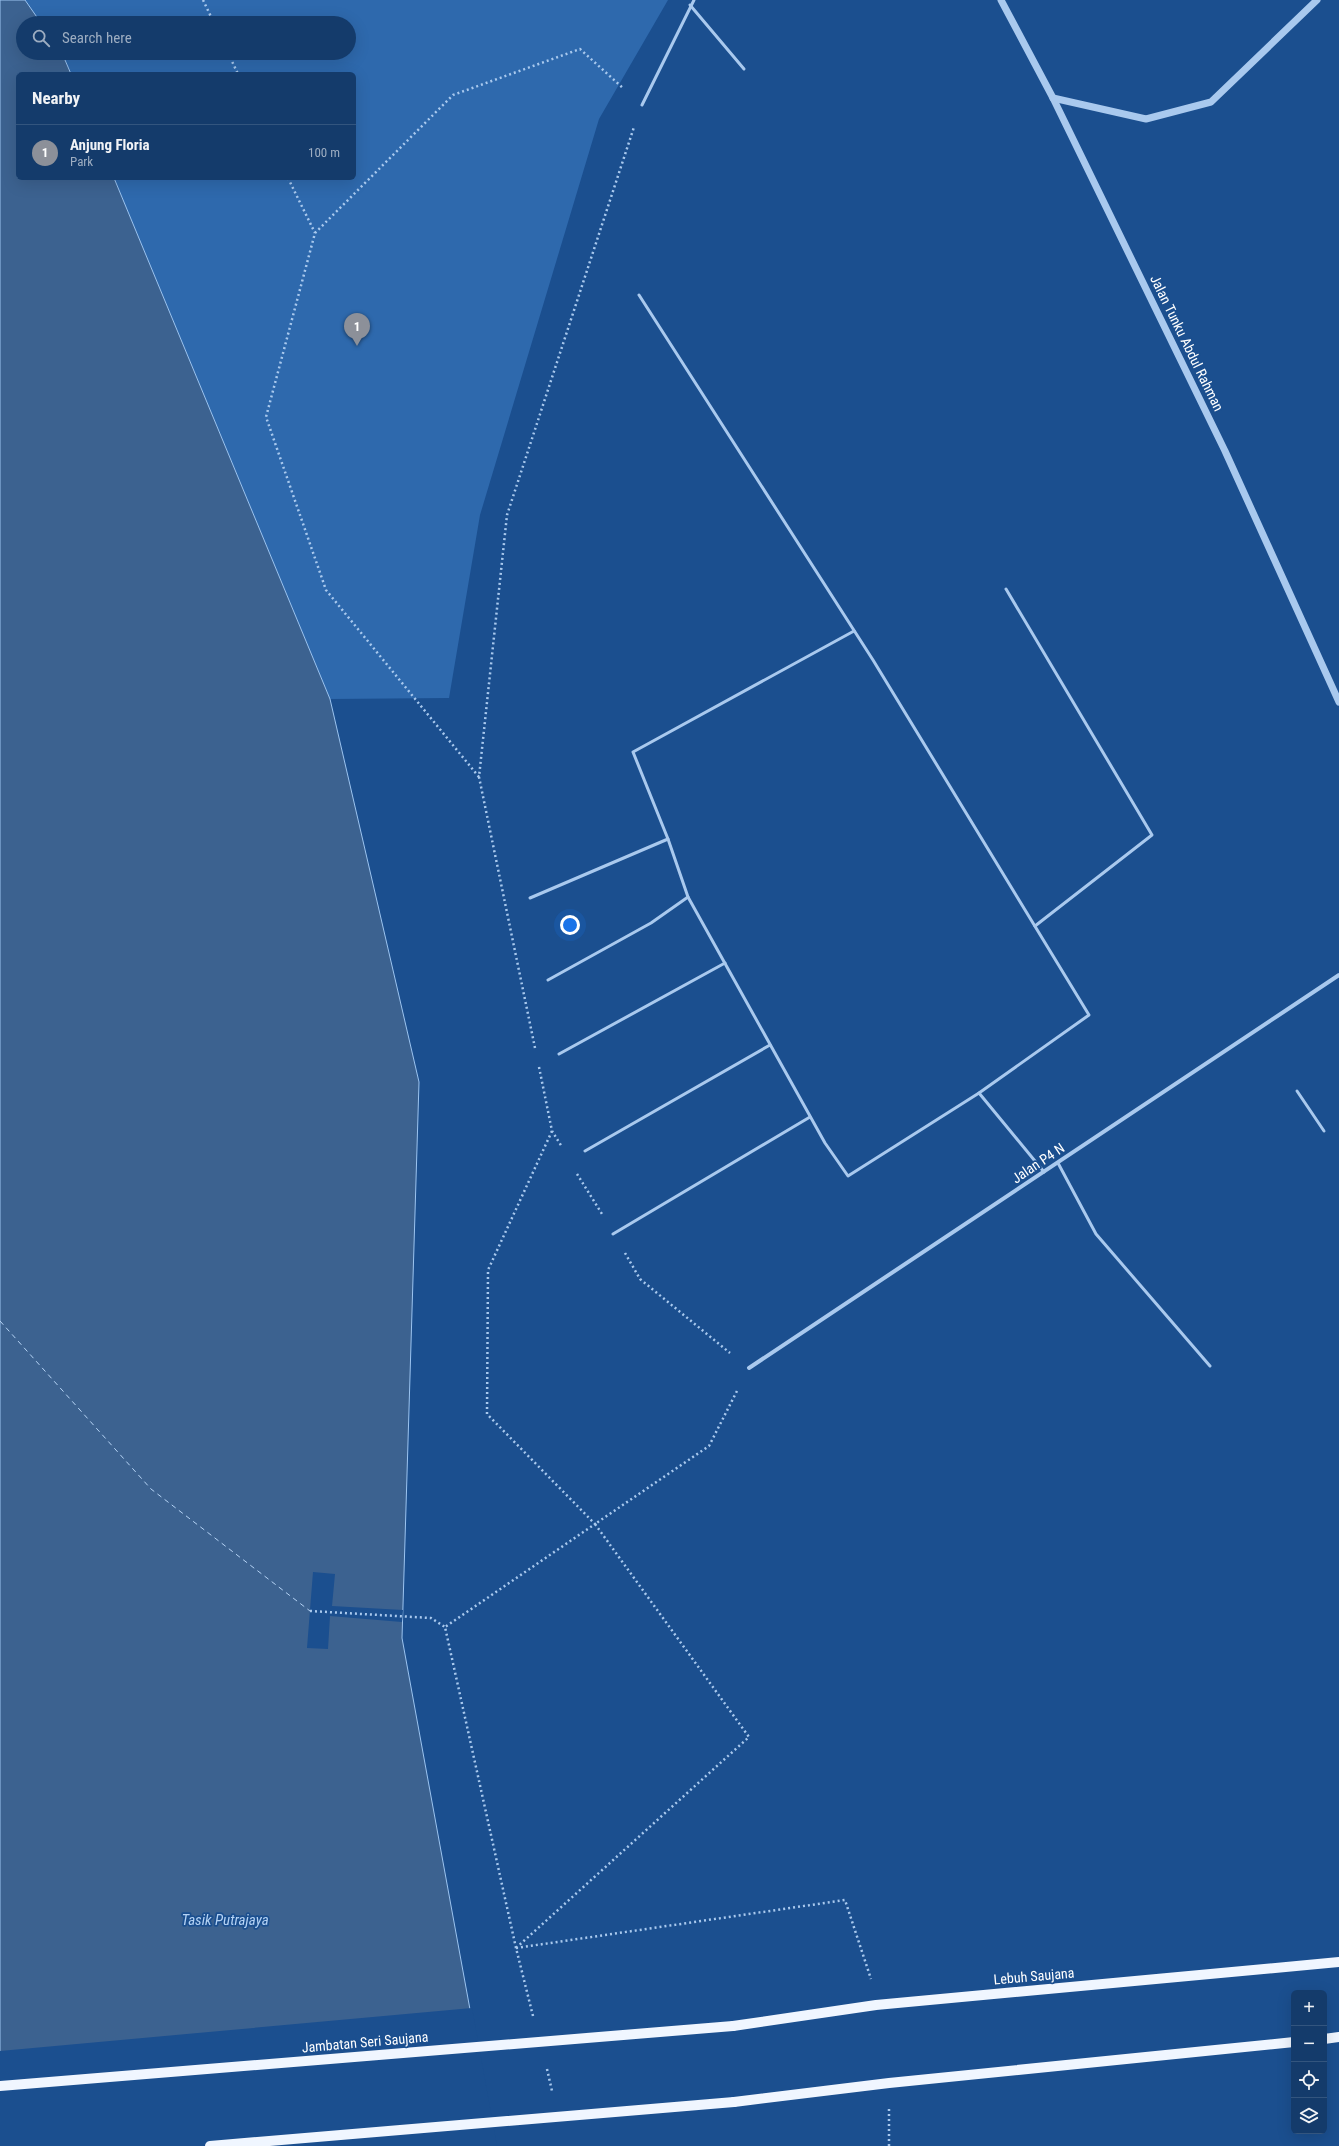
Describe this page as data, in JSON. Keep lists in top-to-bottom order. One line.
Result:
{"streets":{"main road":["Lebuh Saujana","Jambatan Seri Saujana"],"street":["Jalan Tunku Abdul Rahman","Jalan P4 N"]},"crossings":[["Lebuh Saujana","Jambatan Seri Saujana"]],"water":["Tasik Putrajaya"],"page":{"search":"Search here","heading":"Nearby","list":[{"mark":"1","name":"Anjung Floria","note":"Park","value":"100 m"}],"pins":"1","map_buttons":["+","−"]}}
